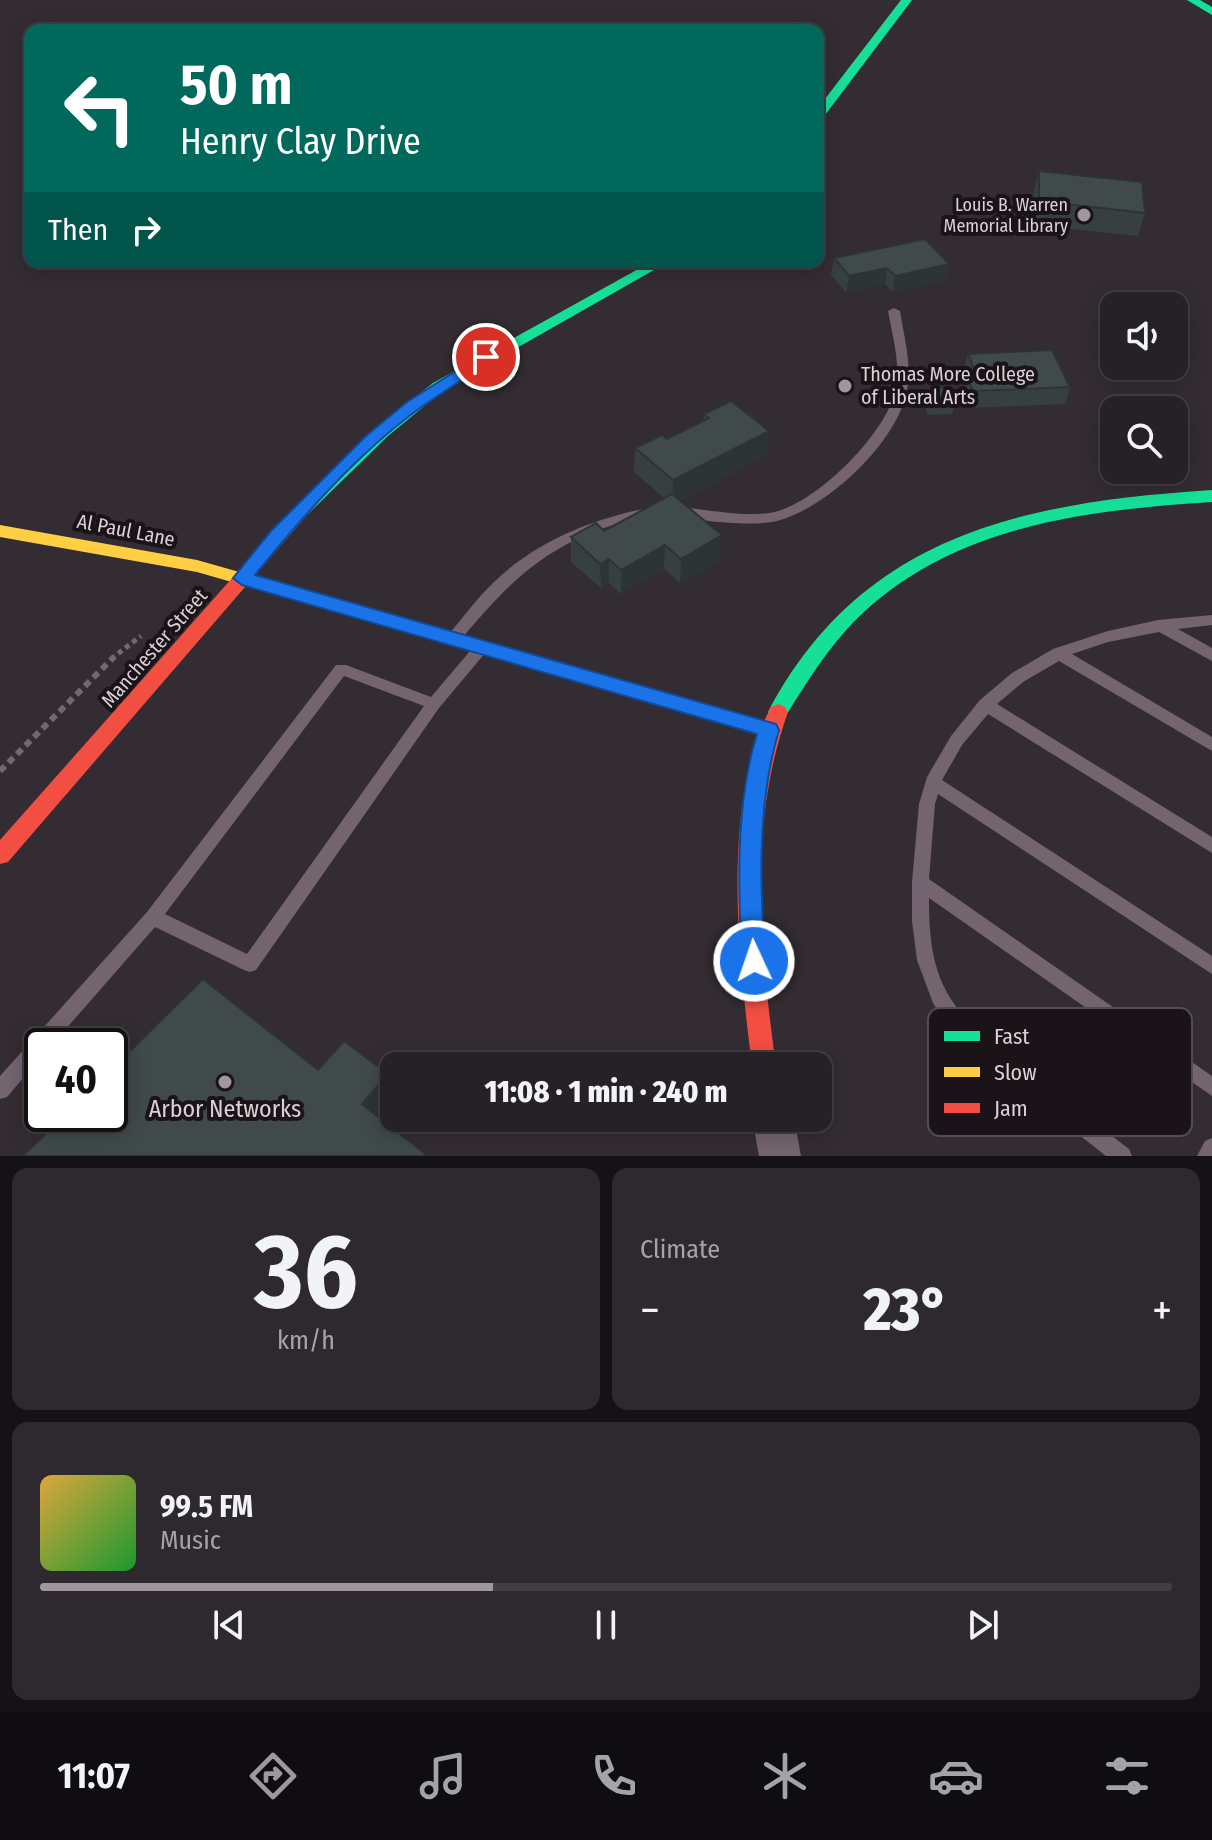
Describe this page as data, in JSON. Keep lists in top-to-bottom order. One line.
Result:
{"streets":{"street":["Al Paul Lane","Manchester Street"]},"crossings":[["Al Paul Lane","Manchester Street"]],"places":["Louis B. Warren Memorial Library","Thomas More College of Liberal Arts","Arbor Networks"],"legend":["Fast","Slow","Jam"],"page":{"turn":["50 m","Henry Clay Drive"],"then":"Then","limit":"40","trip":"11:08 · 1 min · 240 m","tile":[["36","km/h"],"Climate"],"heat":["−","23°","+"],"song":["99.5 FM","Music"],"tabs":"11:07"}}
